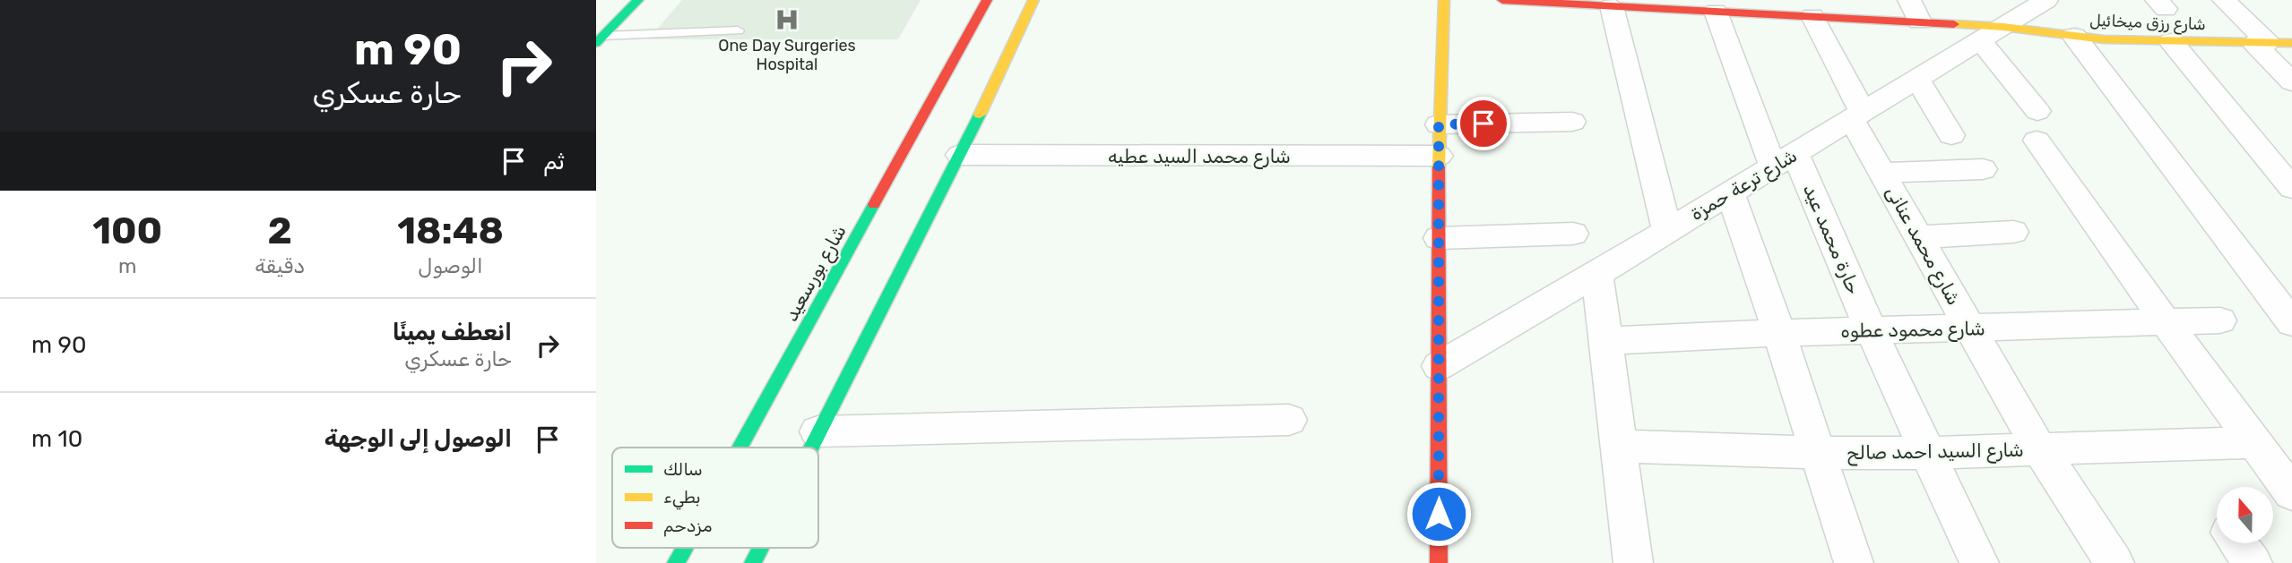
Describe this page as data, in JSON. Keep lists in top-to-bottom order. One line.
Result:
{"streets":{"street":["شارع رزق ميخائيل","شارع محمد السيد عطيه","شارع ترعة حمزة","حارة محمد عيد","شارع محمد عنانى","شارع بورسعيد","شارع محمود عطوه","شارع السيد احمد صالح"]},"crossings":[["شارع رزق ميخائيل","شارع ترعة حمزة"],["شارع رزق ميخائيل","حارة محمد عيد"],["شارع رزق ميخائيل","شارع محمد عنانى"],["شارع ترعة حمزة","حارة محمد عيد"],["شارع ترعة حمزة","شارع محمد عنانى"],["حارة محمد عيد","شارع محمود عطوه"],["حارة محمد عيد","شارع السيد احمد صالح"],["شارع محمد عنانى","شارع محمود عطوه"],["شارع محمد عنانى","شارع السيد احمد صالح"]],"places":{"hospital":["One Day Surgeries Hospital"]},"legend":["سالك","بطيء","مزدحم"],"north":"top","page":{"turn":["90 m","حارة عسكري"],"then":"ثم","eta":["18:48","الوصول","2","دقيقة","100","m"],"list":[{"name":"انعطف يمينًا","note":"حارة عسكري","value":"90 m"},{"name":"الوصول إلى الوجهة","value":"10 m"}]}}
